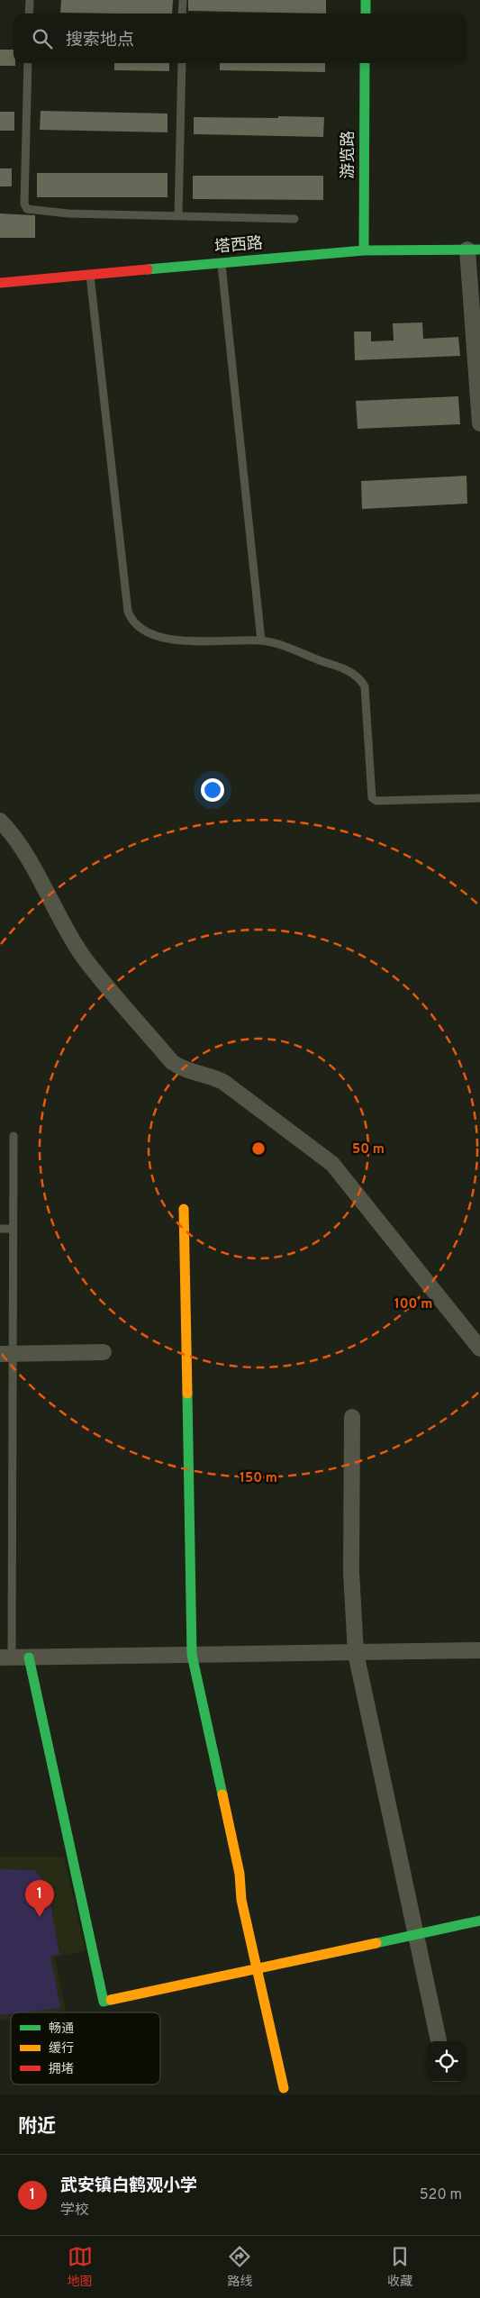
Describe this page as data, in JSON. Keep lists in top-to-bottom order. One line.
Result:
{"streets":{"street":["游览路","塔西路"]},"crossings":[["游览路","塔西路"]],"legend":["畅通","缓行","拥堵"],"page":{"search":"搜索地点","pins":"1","heading":"附近","list":[{"mark":"1","name":"武安镇白鹤观小学","note":"学校","value":"520 m"}],"nav":["地图","路线","收藏"]},"rings":["50 m","100 m","150 m"]}
